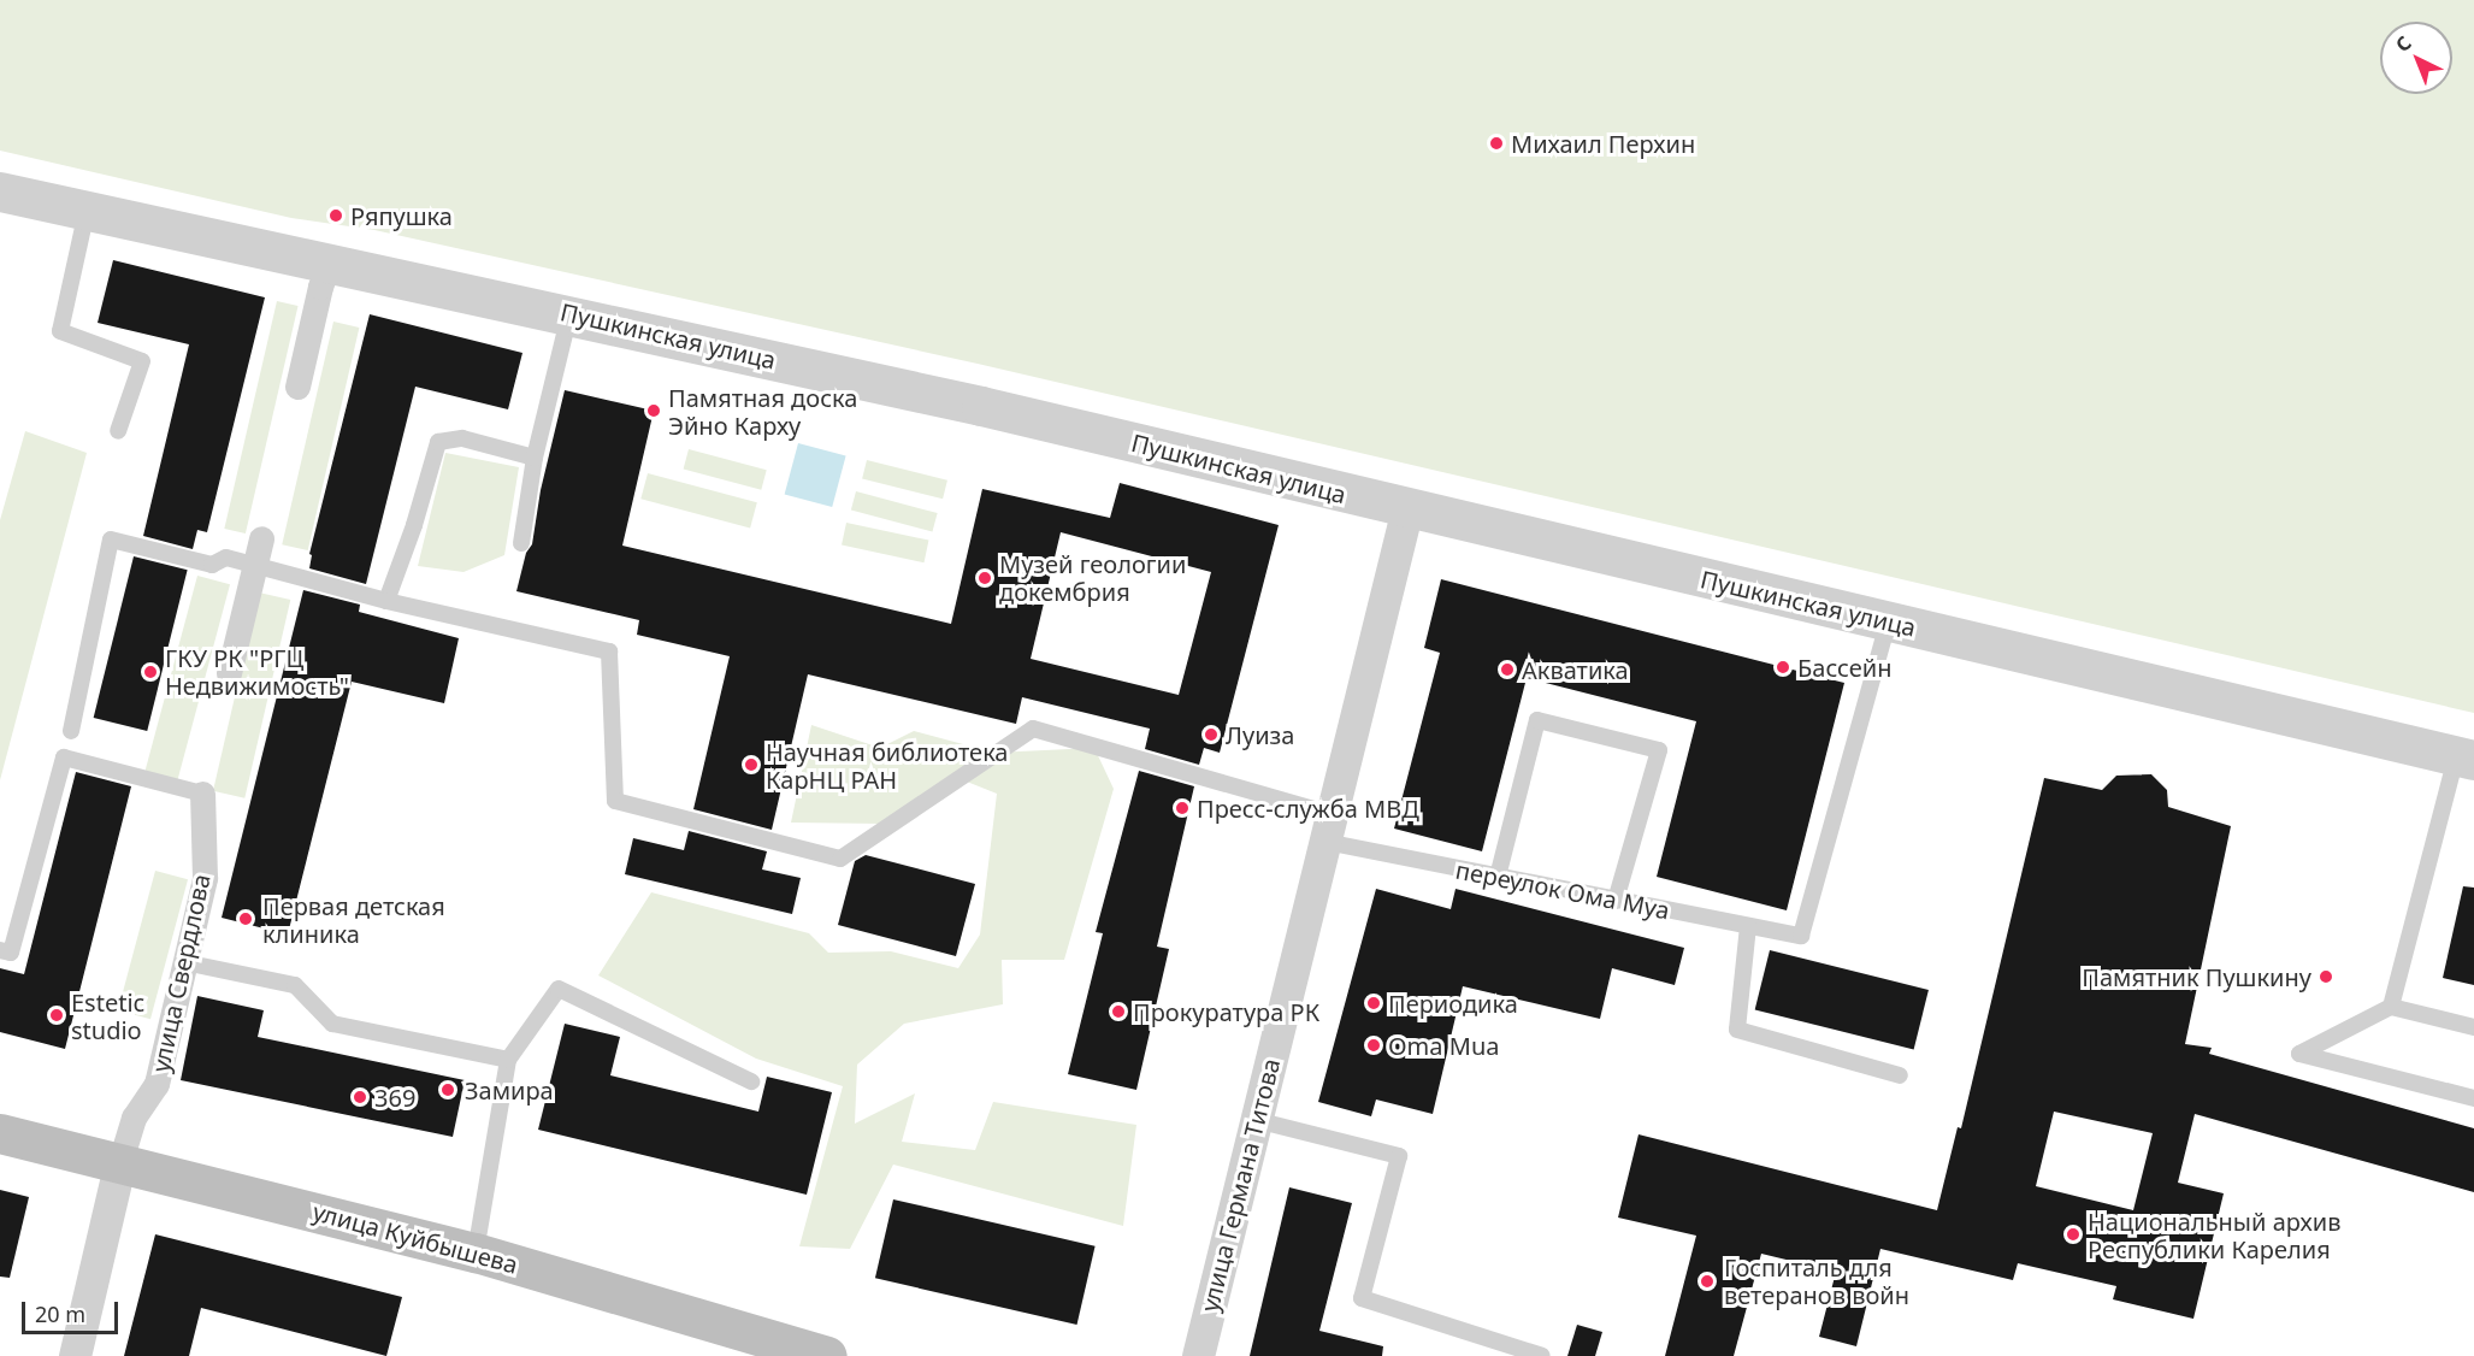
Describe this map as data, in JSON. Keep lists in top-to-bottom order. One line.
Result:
{"streets":{"main road":["улица Куйбышева"],"street":["Пушкинская улица","улица Свердлова","улица Германа Титова"],"lane":["переулок Ома Муа"]},"crossings":[["Пушкинская улица","переулок Ома Муа"],["Пушкинская улица","улица Германа Титова"],["переулок Ома Муа","улица Германа Титова"],["улица Свердлова","улица Куйбышева"]],"places":["Михаил Перхин","Ряпушка","Памятная доска Эйно Карху","Музей геологии докембрия","Бассейн","Акватика","ГКУ РК \"РГЦ Недвижимость\"","Луиза","Научная библиотека КарНЦ РАН","Пресс-служба МВД","Первая детская клиника","Памятник Пушкину","Периодика","Прокуратура РК","Estetic studio","Oma Mua","Замира","369","Национальный архив Республики Карелия","Госпиталь для ветеранов войн"],"scale_bar":"20 m","north":"top left"}
